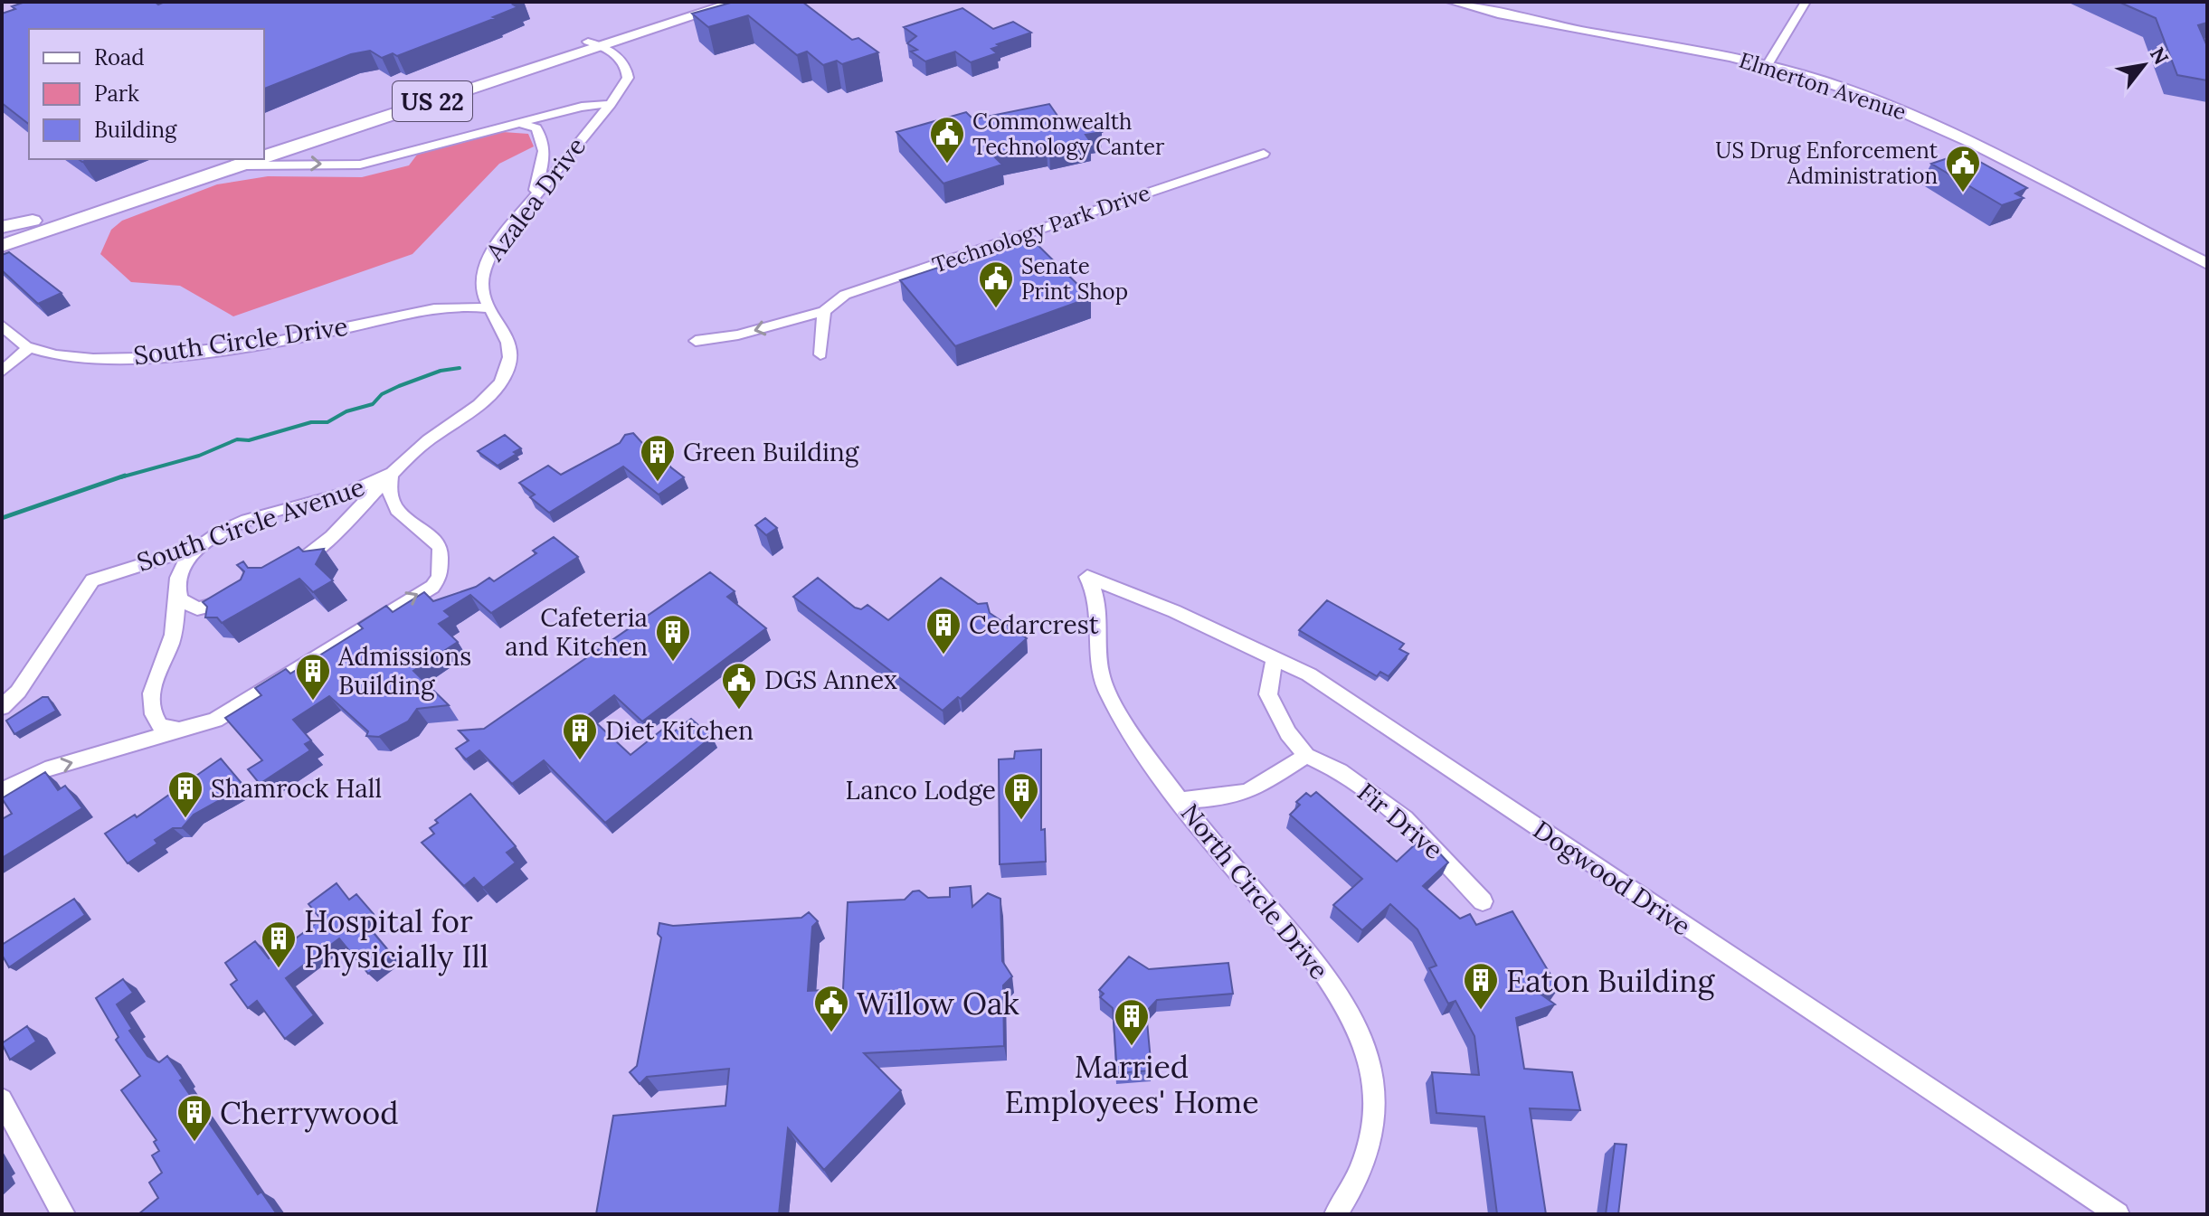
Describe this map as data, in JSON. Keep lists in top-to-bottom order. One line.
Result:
{"streets":{"highway":["US 22"],"main road":["Elmerton Avenue"],"street":["Azalea Drive","Technology Park Drive","South Circle Drive","South Circle Avenue","Fir Drive","Dogwood Drive","North Circle Drive"]},"crossings":[["US 22","Azalea Drive"],["Azalea Drive","South Circle Drive"],["Azalea Drive","South Circle Avenue"],["Fir Drive","Dogwood Drive"],["Dogwood Drive","North Circle Drive"]],"places":{"public building":["Commonwealth Technology Canter","US Drug Enforcement Administration","Senate Print Shop","DGS Annex","Willow Oak"],"building":["Green Building","Cedarcrest","Cafeteria and Kitchen","Admissions Building","Diet Kitchen","Shamrock Hall","Lanco Lodge","Hospital for Physicially Ill","Eaton Building","Married Employees' Home","Cherrywood"]},"legend":["Road","Park","Building"],"north":"top right"}
